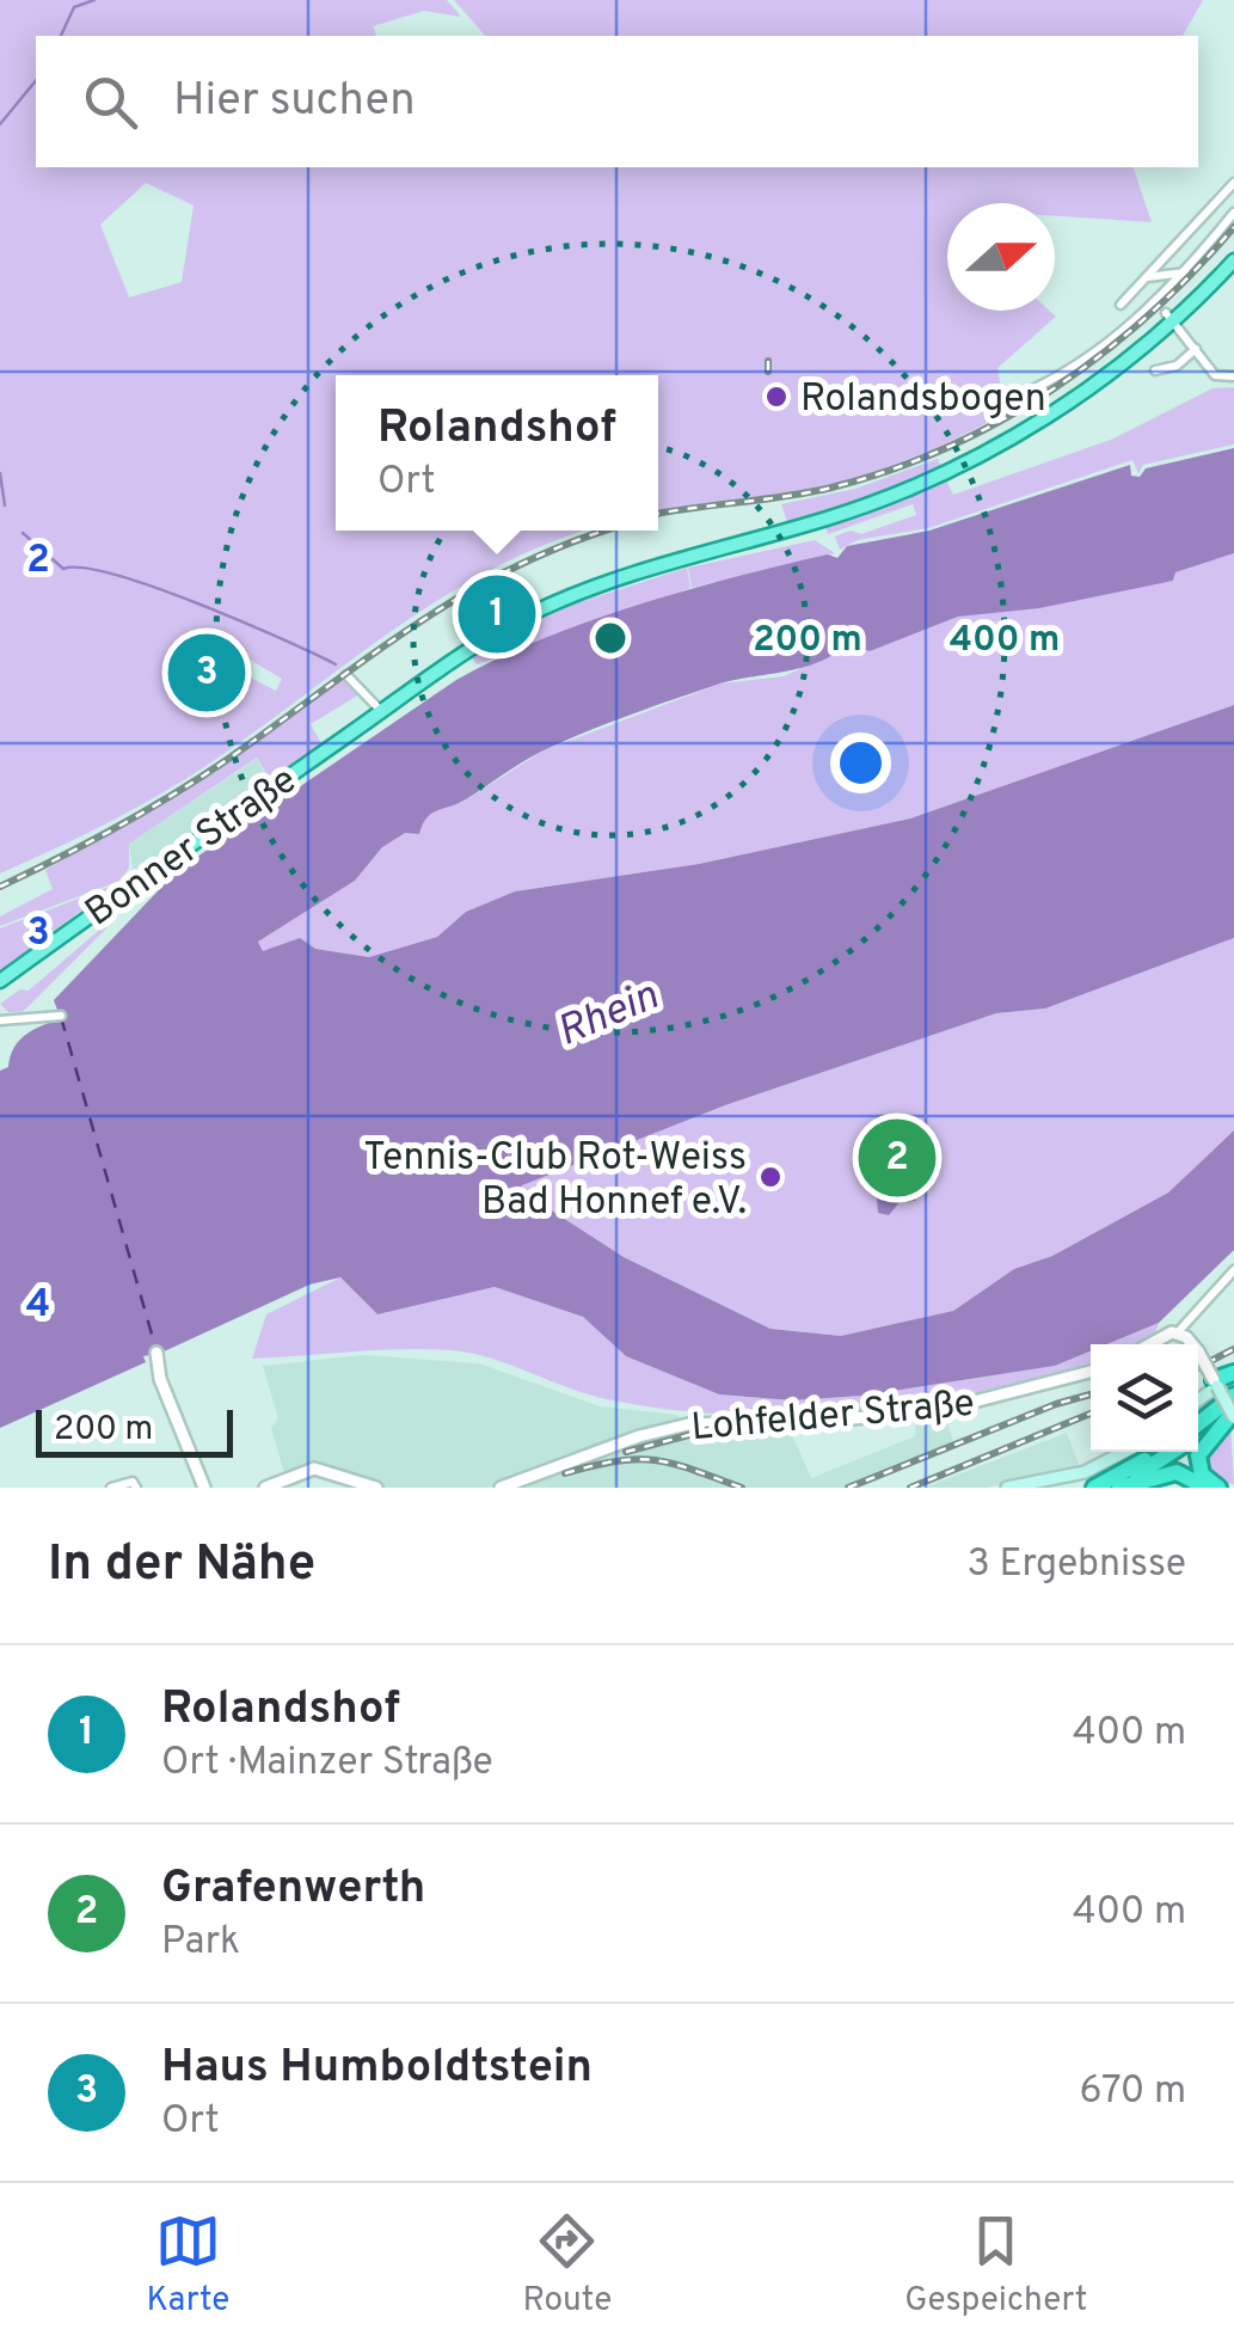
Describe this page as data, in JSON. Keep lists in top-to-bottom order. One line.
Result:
{"streets":{"main road":["Bonner Straße"],"street":["Lohfelder Straße"]},"water":["Rhein"],"places":["Rolandsbogen","Tennis-Club Rot-Weiss Bad Honnef e.V."],"scale_bar":"200 m","north":"right","page":{"search":"Hier suchen","popup":["Rolandshof","Ort"],"pins":["1","3","2"],"scale":"200 m","heading":["In der Nähe","3 Ergebnisse"],"list":[{"mark":"1","name":"Rolandshof","note":"Ort · Mainzer Straße","value":"400 m"},{"mark":"2","name":"Grafenwerth","note":"Park","value":"400 m"},{"mark":"3","name":"Haus Humboldtstein","note":"Ort","value":"670 m"}],"nav":["Karte","Route","Gespeichert"]},"grid":{"rows":["2","3","4"]},"rings":["200 m","400 m"]}
